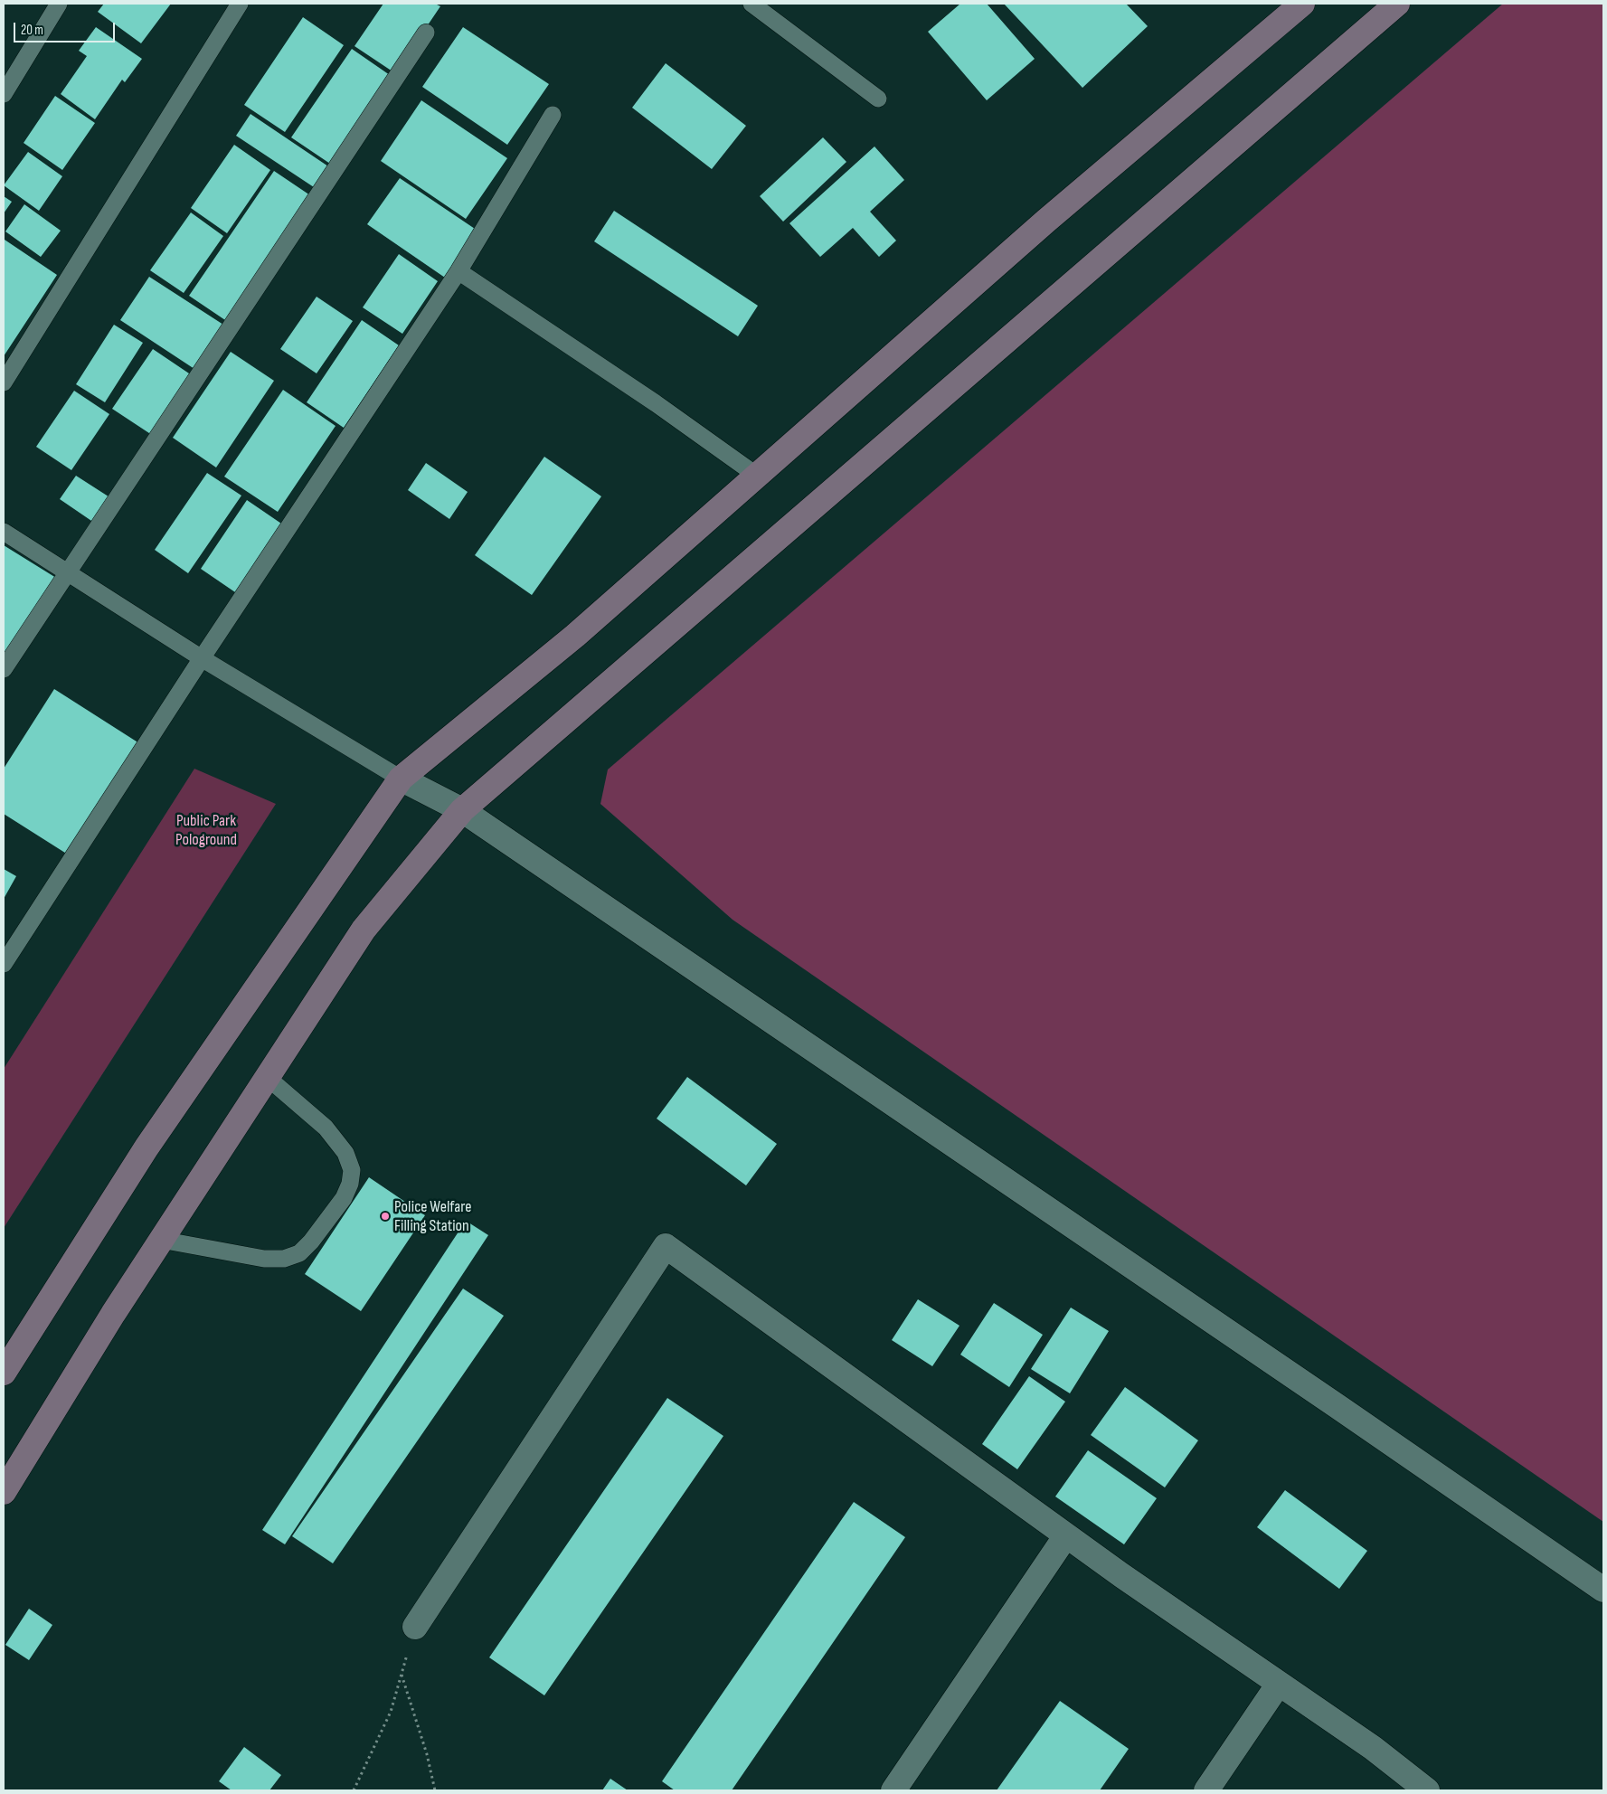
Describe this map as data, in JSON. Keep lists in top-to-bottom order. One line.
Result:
{"parks":["Public Park Pologround"],"places":["Police Welfare Filling Station"],"scale_bar":"20 m"}
